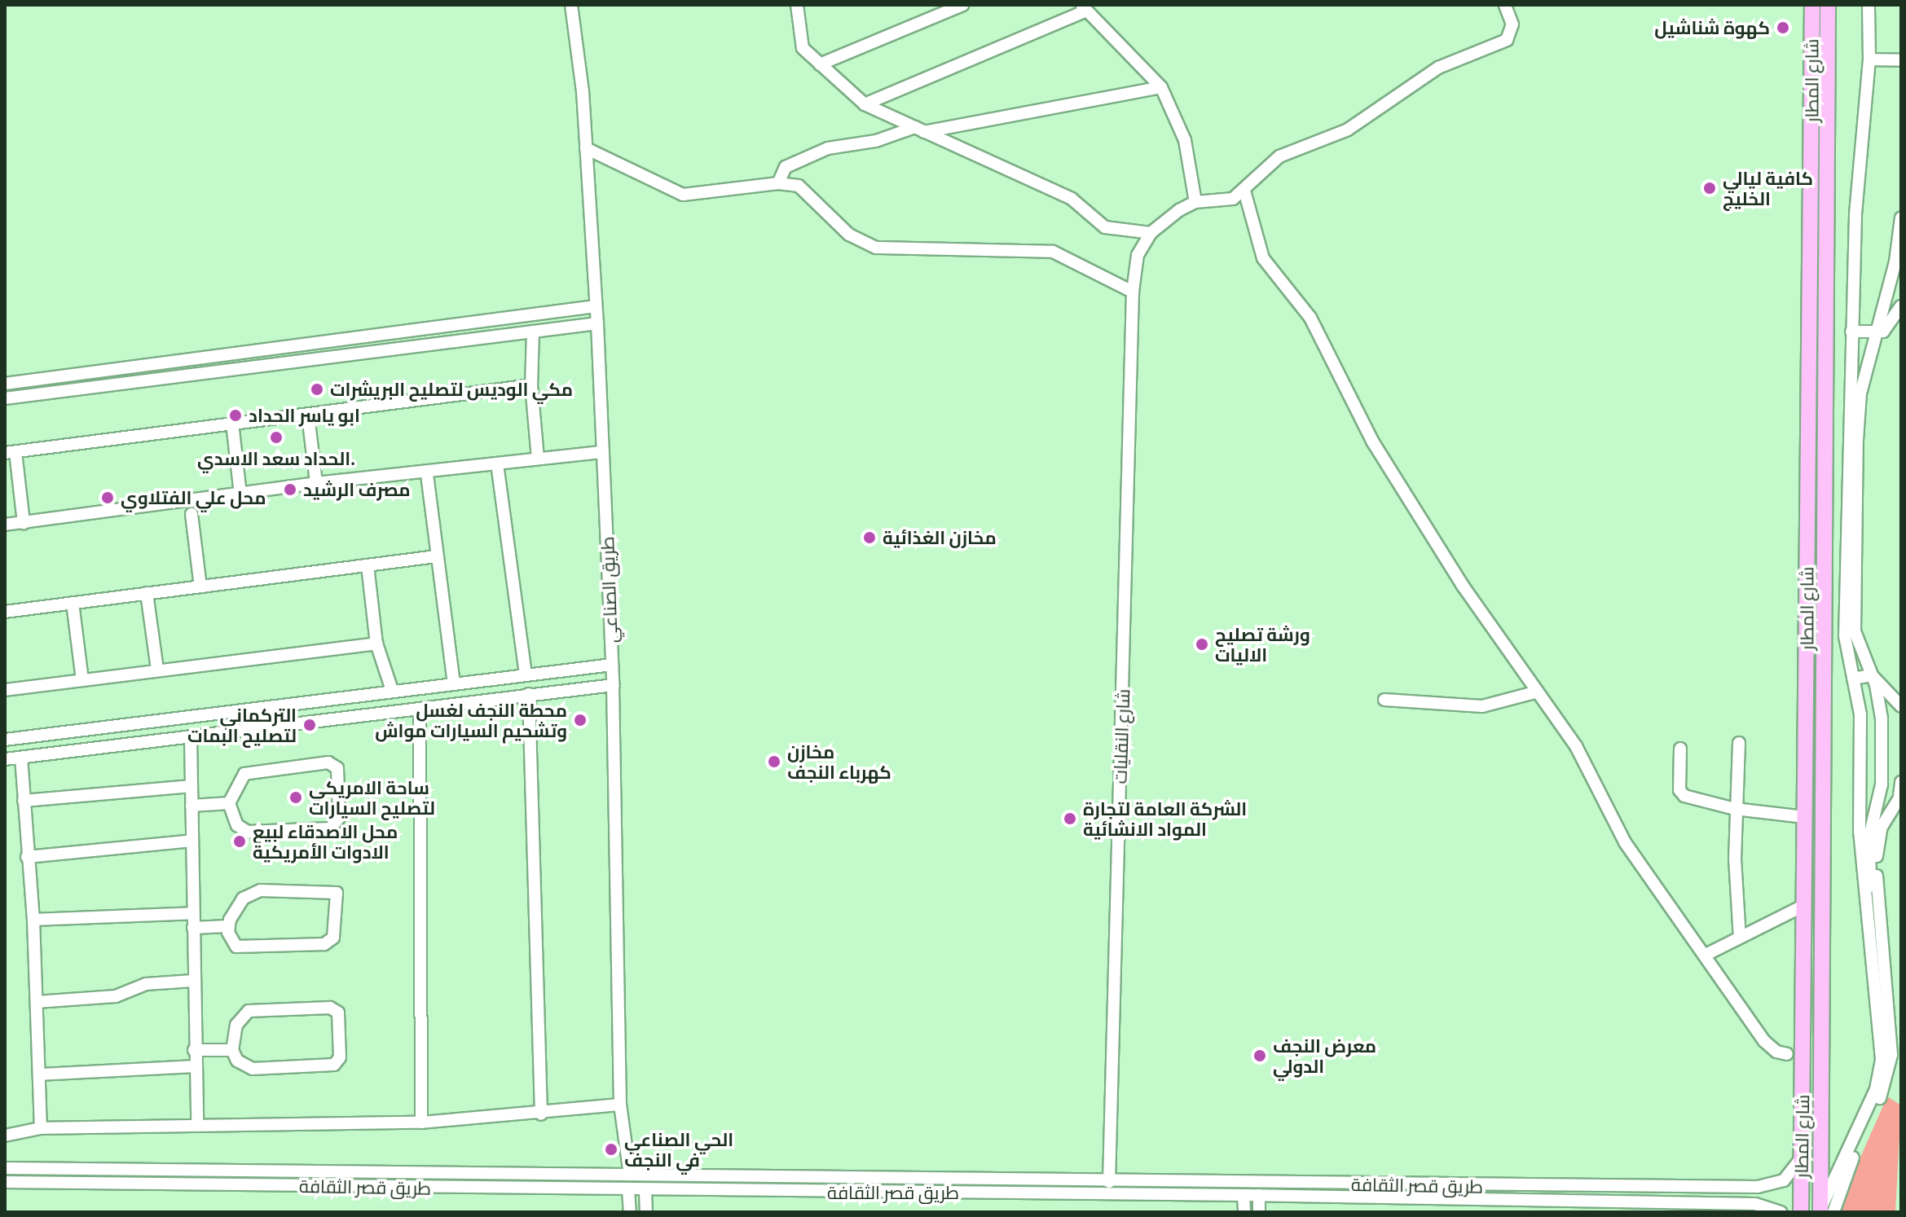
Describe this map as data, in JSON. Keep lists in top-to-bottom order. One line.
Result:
{"streets":{"main road":["شارع المطار"],"street":["طريق الصناعي","شارع النقليات","طريق قصر الثقافة"]},"crossings":[["شارع المطار","طريق قصر الثقافة"],["طريق الصناعي","طريق قصر الثقافة"],["شارع النقليات","طريق قصر الثقافة"]],"places":["كهوة شناشيل","كافية ليالي الخليج","مكي الوديس لتصليح البريشرات","ابو ياسر الحداد","الحداد سعد الاسدي.","مصرف الرشيد","محل علي الفتلاوي","مخازن الغذائية","ورشة تصليح الاليات","محطة النجف لغسل وتشحيم السيارات مواش","التركماني لتصليح البمات","مخازن كهرباء النجف","ساحة الامريكي لتصليح السيارات","الشركة العامة لتجارة المواد الانشائية","محل الاصدقاء لبيع الادوات الأمريكية","معرض النجف الدولي","الحي الصناعي في النجف"]}
